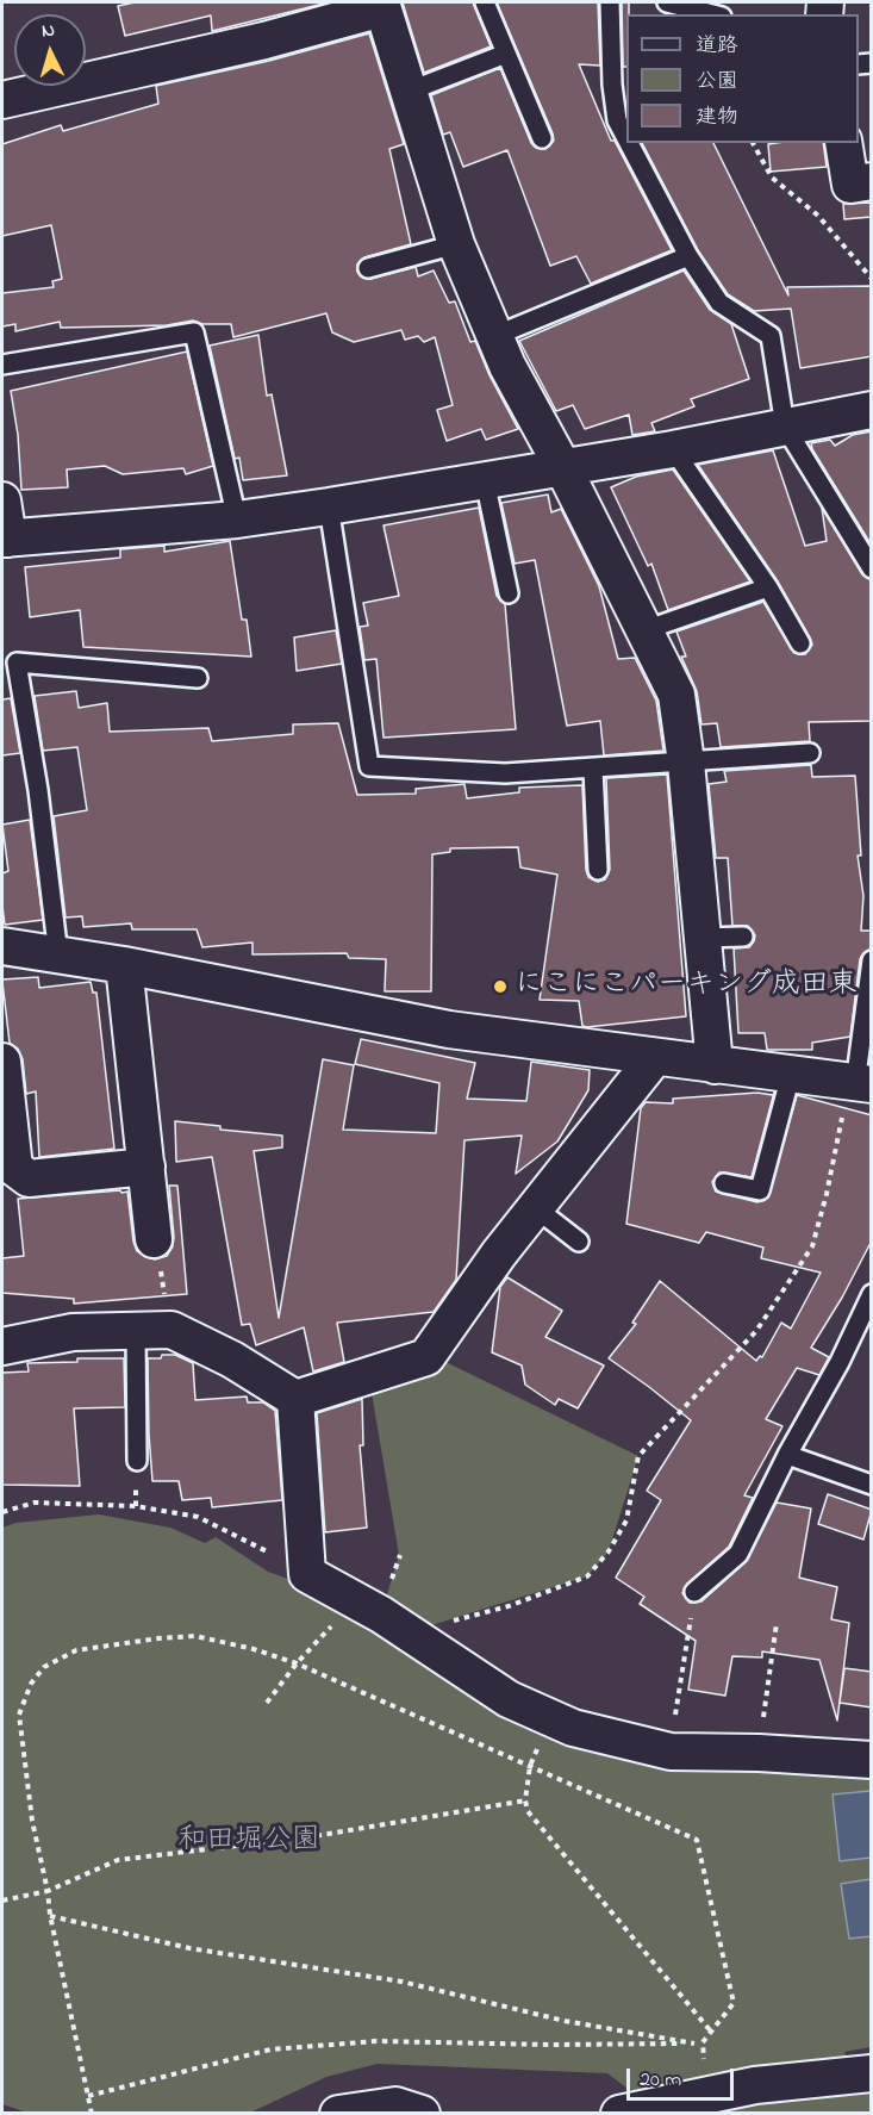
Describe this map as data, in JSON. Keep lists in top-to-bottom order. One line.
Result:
{"parks":["和田堀公園"],"places":["にこにこパーキング成田東"],"legend":["道路","公園","建物"],"scale_bar":"20 m","north":"top"}
